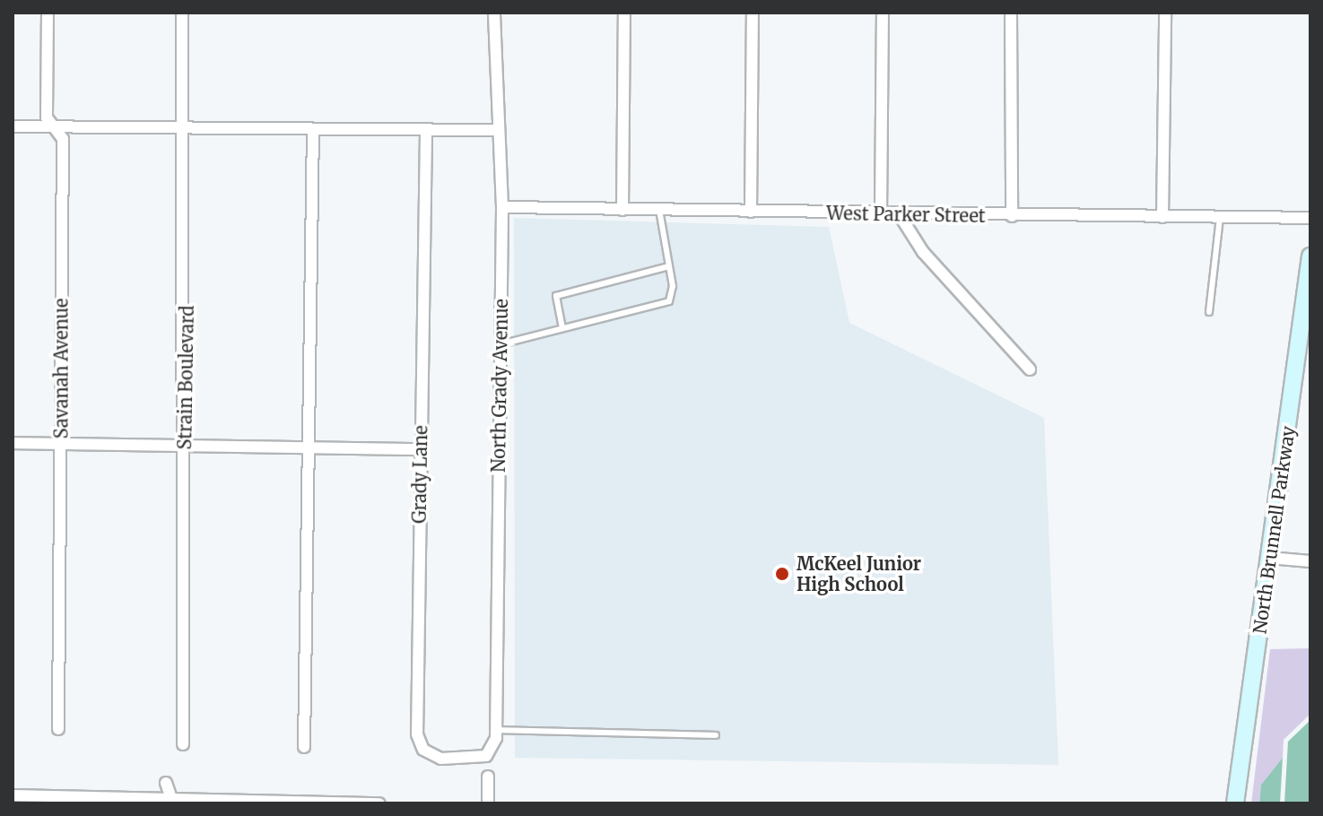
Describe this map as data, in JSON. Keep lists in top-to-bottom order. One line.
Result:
{"streets":{"street":["West Parker Street","Savanah Avenue","Strain Boulevard","North Grady Avenue","Grady Lane","North Brunnell Parkway"]},"crossings":[["West Parker Street","North Grady Avenue"],["North Grady Avenue","Grady Lane"]],"places":["McKeel Junior High School"]}
